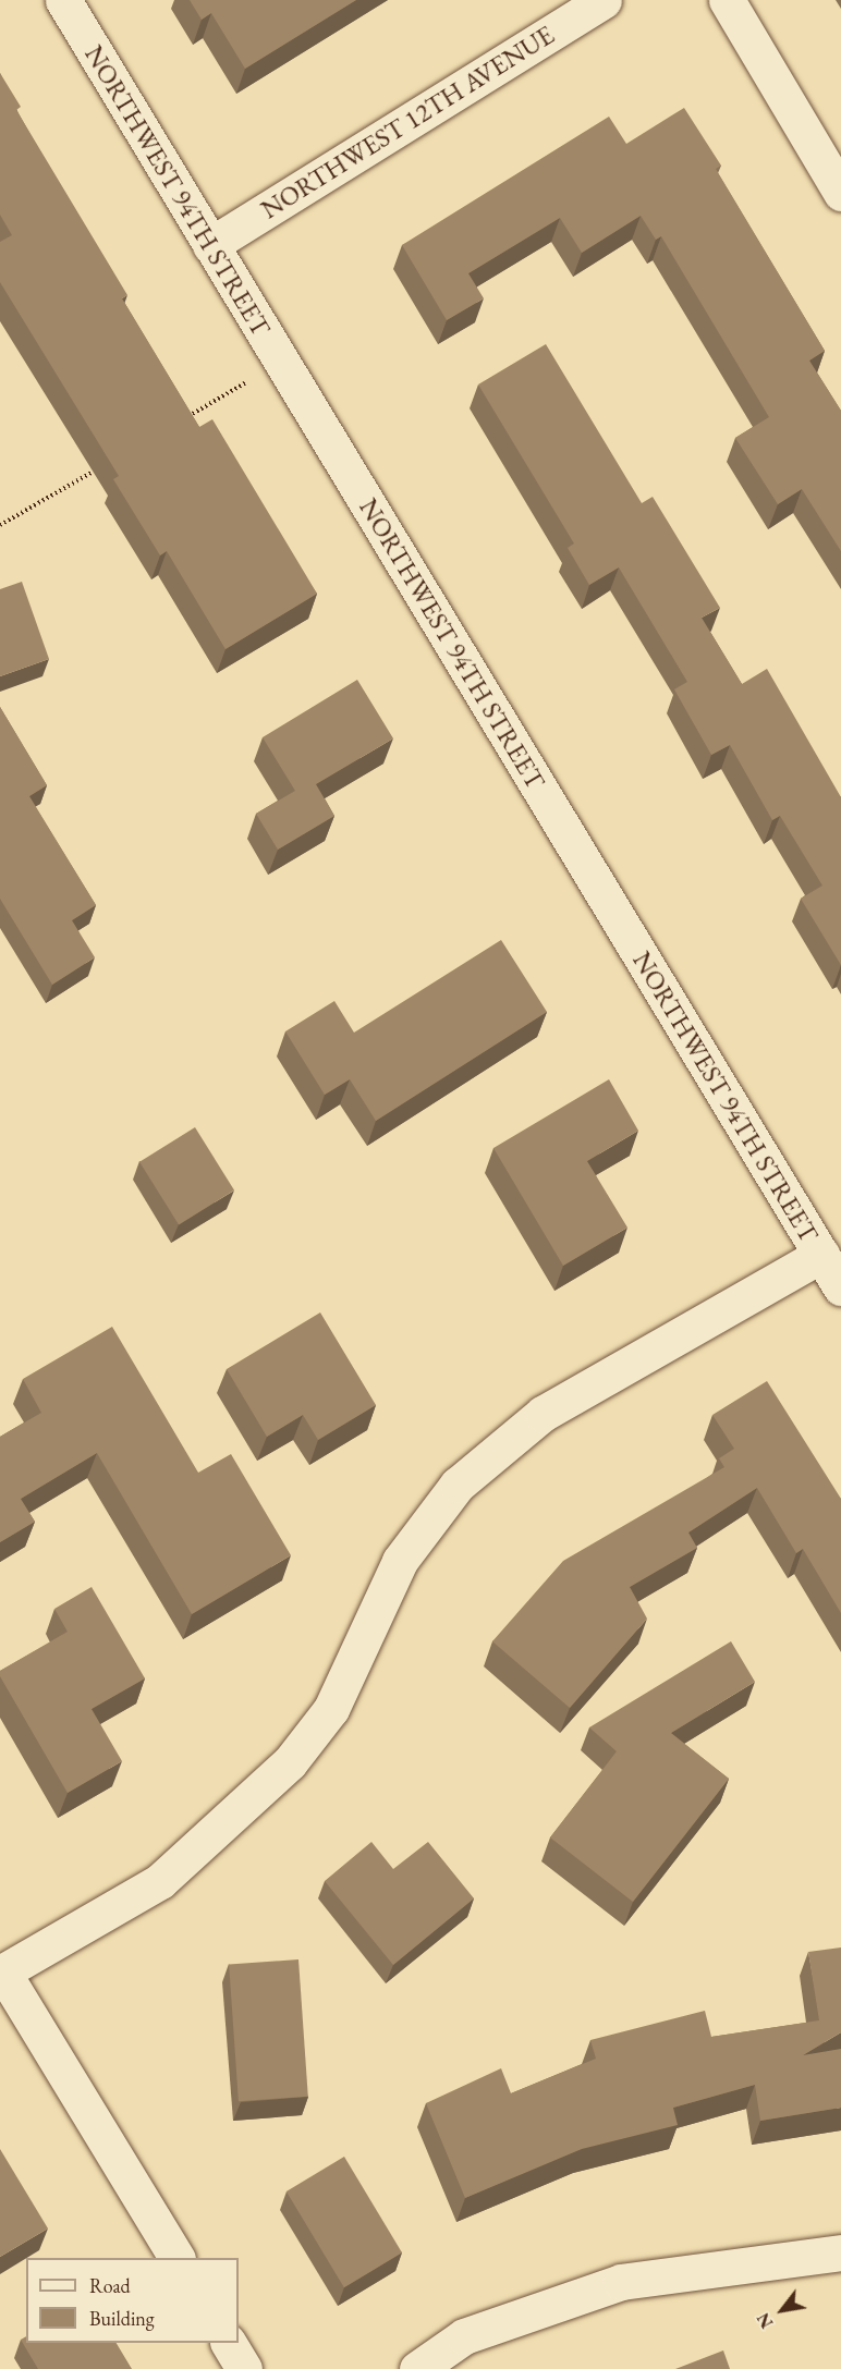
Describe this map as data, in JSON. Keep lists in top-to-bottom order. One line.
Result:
{"streets":{"street":["NORTHWEST 12TH AVENUE","NORTHWEST 94TH STREET"]},"crossings":[["NORTHWEST 12TH AVENUE","NORTHWEST 94TH STREET"]],"legend":["Road","Building"],"north":"bottom left"}
